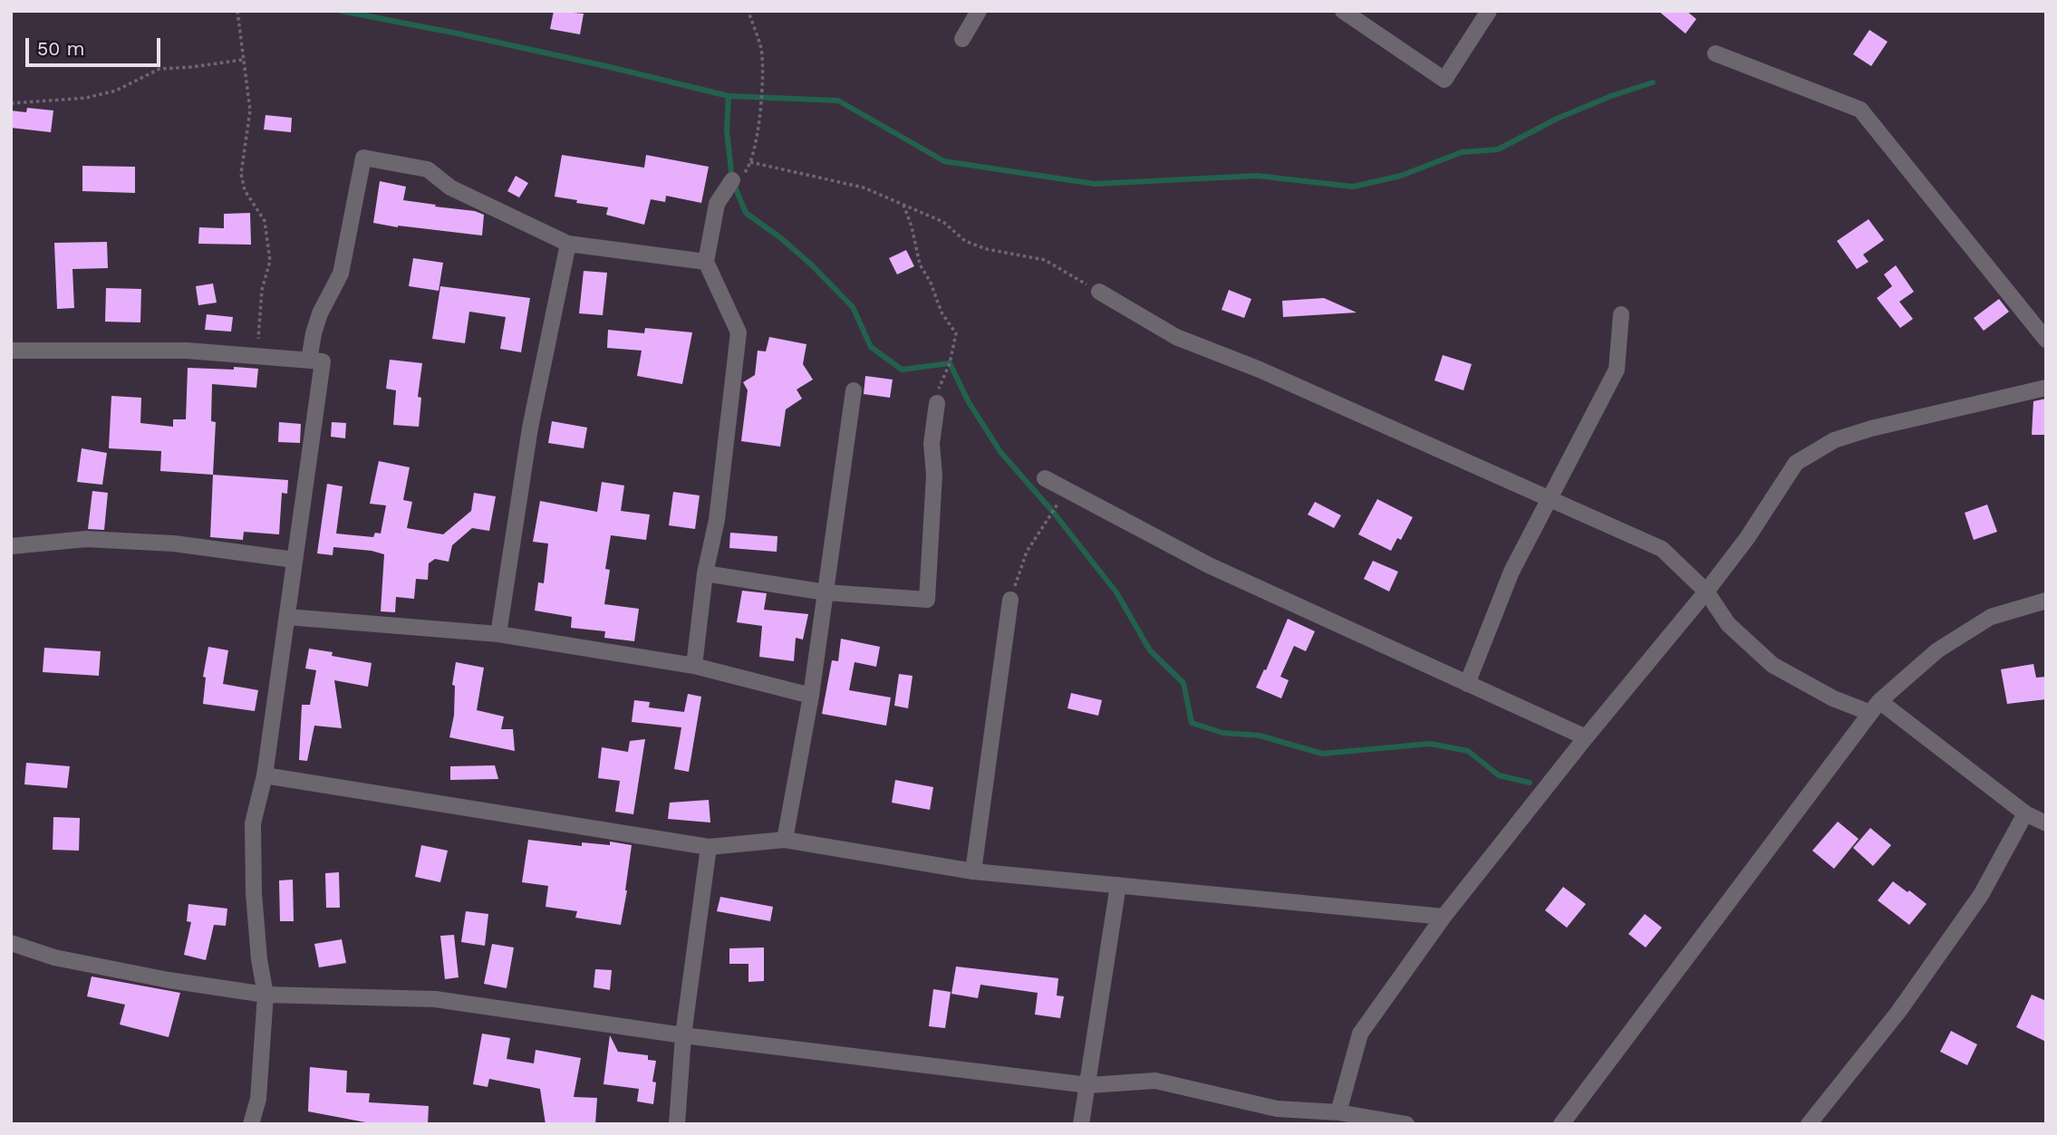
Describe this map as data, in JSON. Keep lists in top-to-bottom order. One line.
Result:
{"scale_bar":"50 m"}
